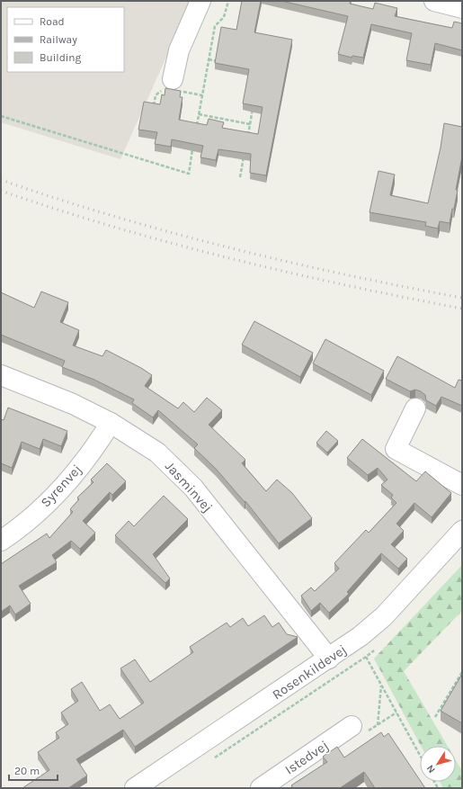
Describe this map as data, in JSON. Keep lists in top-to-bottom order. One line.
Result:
{"streets":{"street":["Syrenvej","Jasminvej","Rosenkildevej","Istedvej"]},"crossings":[["Syrenvej","Jasminvej"],["Jasminvej","Rosenkildevej"]],"legend":["Road","Railway","Building"],"scale_bar":"20 m","north":"bottom left"}
